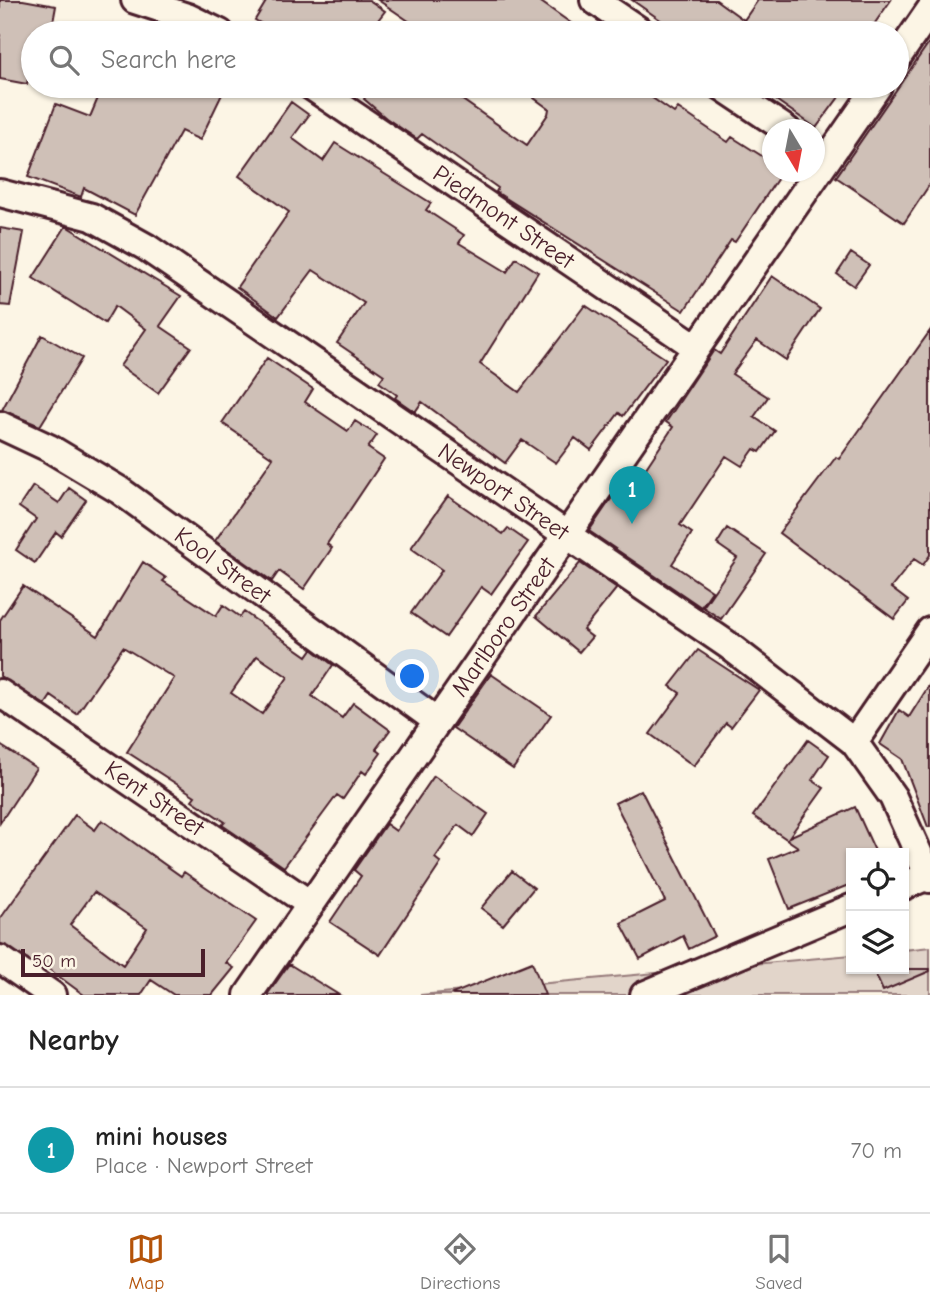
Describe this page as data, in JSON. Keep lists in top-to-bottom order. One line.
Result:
{"streets":{"street":["Piedmont Street","Newport Street","Kool Street","Marlboro Street","Kent Street"]},"crossings":[["Piedmont Street","Marlboro Street"],["Newport Street","Marlboro Street"],["Kool Street","Marlboro Street"],["Marlboro Street","Kent Street"]],"scale_bar":"50 m","north":"bottom","page":{"search":"Search here","pins":"1","scale":"50 m","heading":"Nearby","list":[{"mark":"1","name":"mini houses","note":"Place · Newport Street","value":"70 m"}],"nav":["Map","Directions","Saved"]}}
